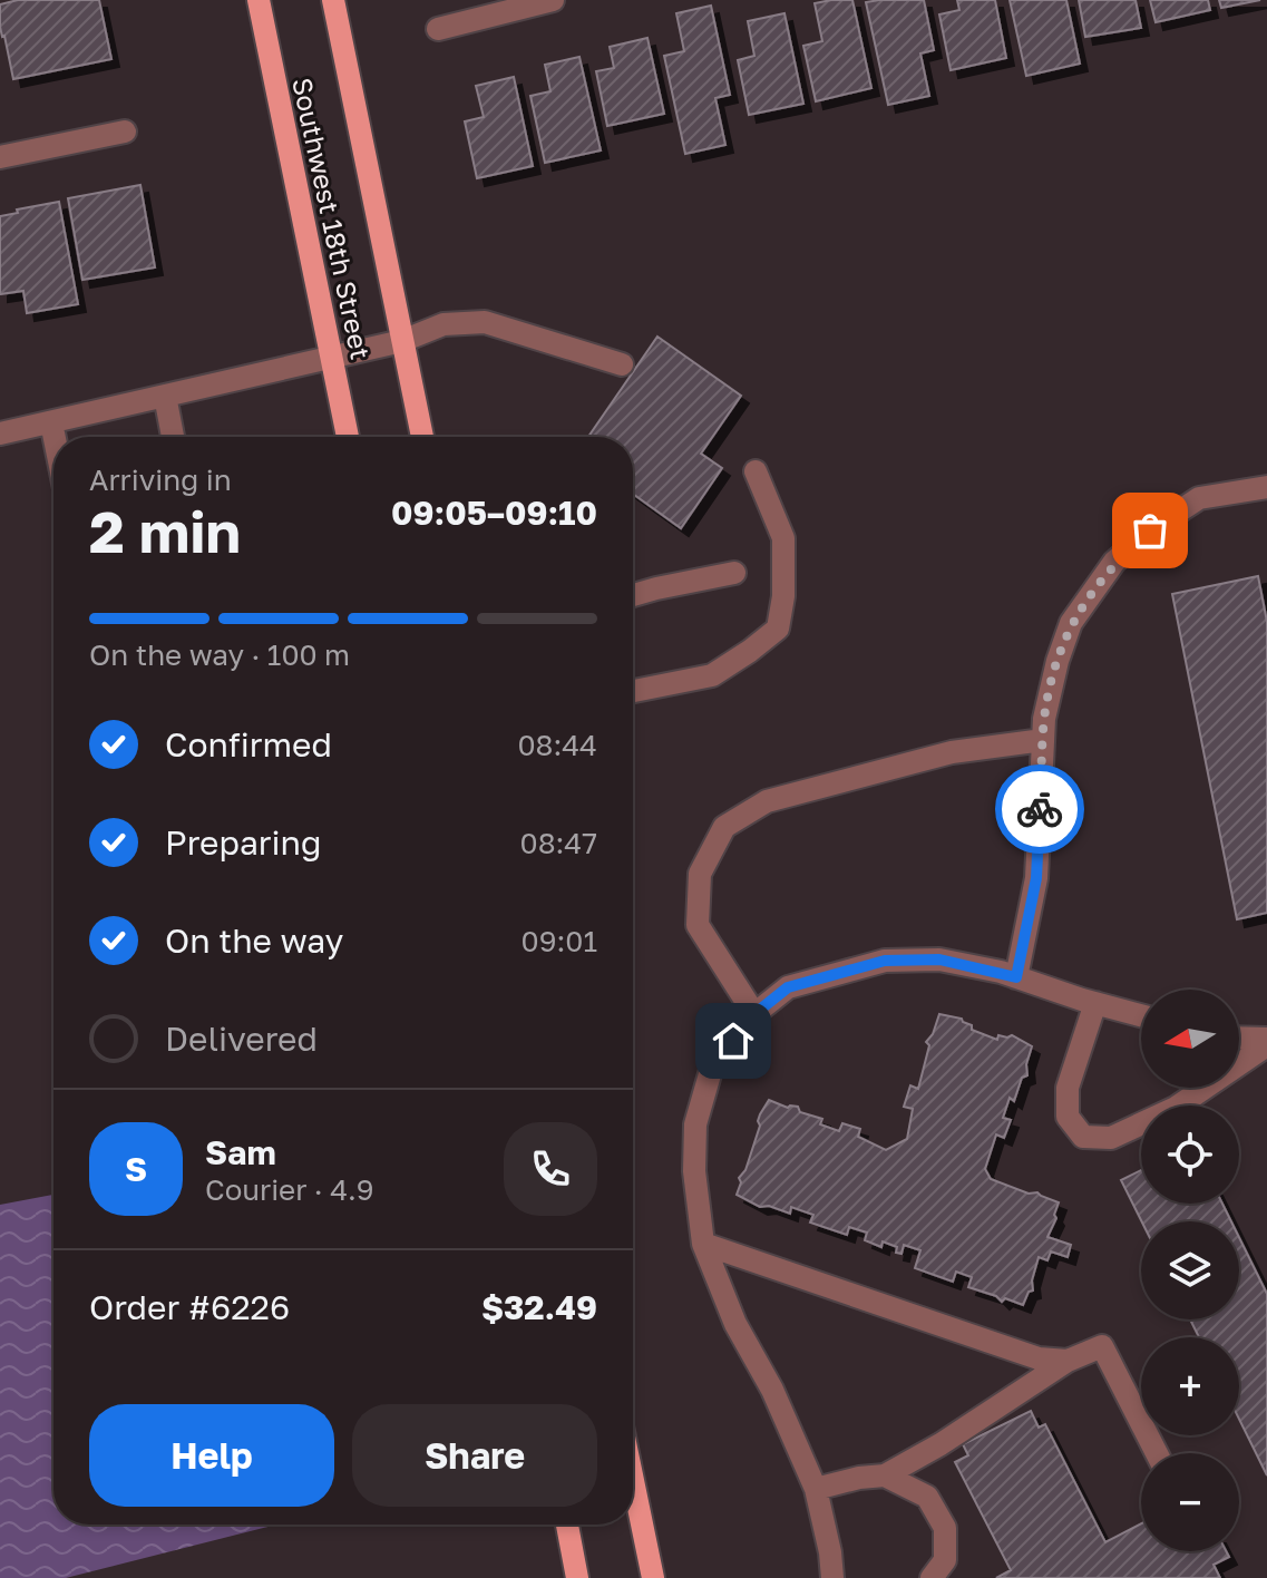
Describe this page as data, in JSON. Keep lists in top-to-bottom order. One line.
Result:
{"streets":{"main road":["Southwest 18th Street"]},"north":"left","page":{"heading":["2 min","Arriving in","09:05–09:10"],"panel":["Sam","Courier · 4.9","Order #6226","$32.49"],"bar":"On the way · 100 m","list":[["Confirmed","08:44"],["Preparing","08:47"],["On the way","09:01"],"Delivered"],"map_buttons":["+","−"],"round":"S","buttons":["Help","Share"]}}
